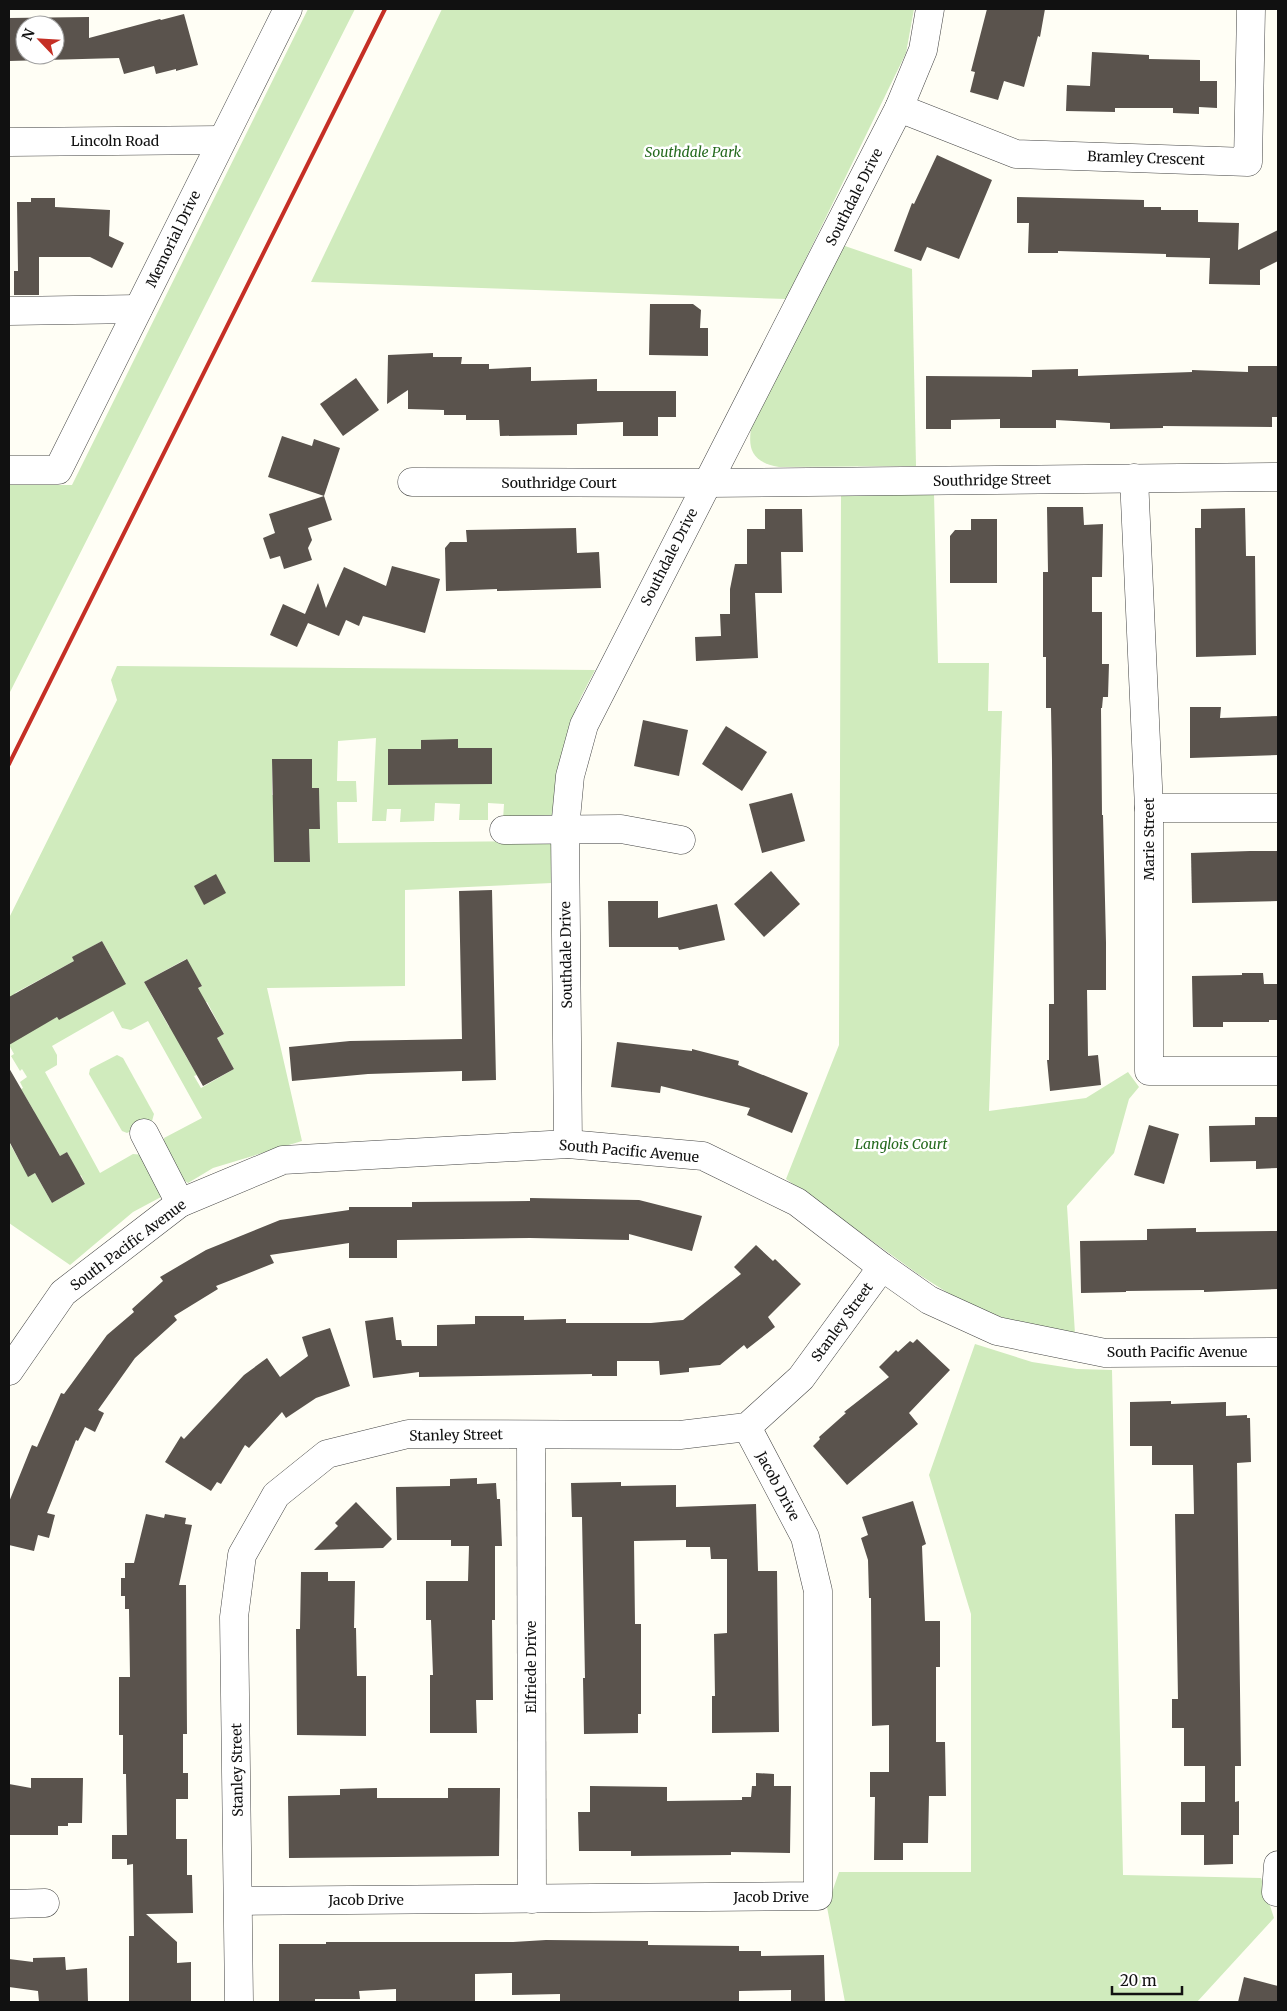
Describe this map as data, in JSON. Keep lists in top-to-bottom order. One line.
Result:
{"streets":{"street":["Lincoln Road","Bramley Crescent","Southdale Drive","Memorial Drive","Southridge Street","Southridge Court","Marie Street","South Pacific Avenue","Stanley Street","Jacob Drive","Elfriede Drive"]},"crossings":[["Lincoln Road","Memorial Drive"],["Bramley Crescent","Southdale Drive"],["Southdale Drive","Southridge Street"],["Southdale Drive","Southridge Court"],["Southdale Drive","South Pacific Avenue"],["Southridge Street","Southridge Court"],["Southridge Street","Marie Street"],["South Pacific Avenue","Stanley Street"],["Stanley Street","Jacob Drive"],["Stanley Street","Elfriede Drive"],["Jacob Drive","Elfriede Drive"]],"parks":["Southdale Park","Langlois Court"],"scale_bar":"20 m","north":"top left"}
